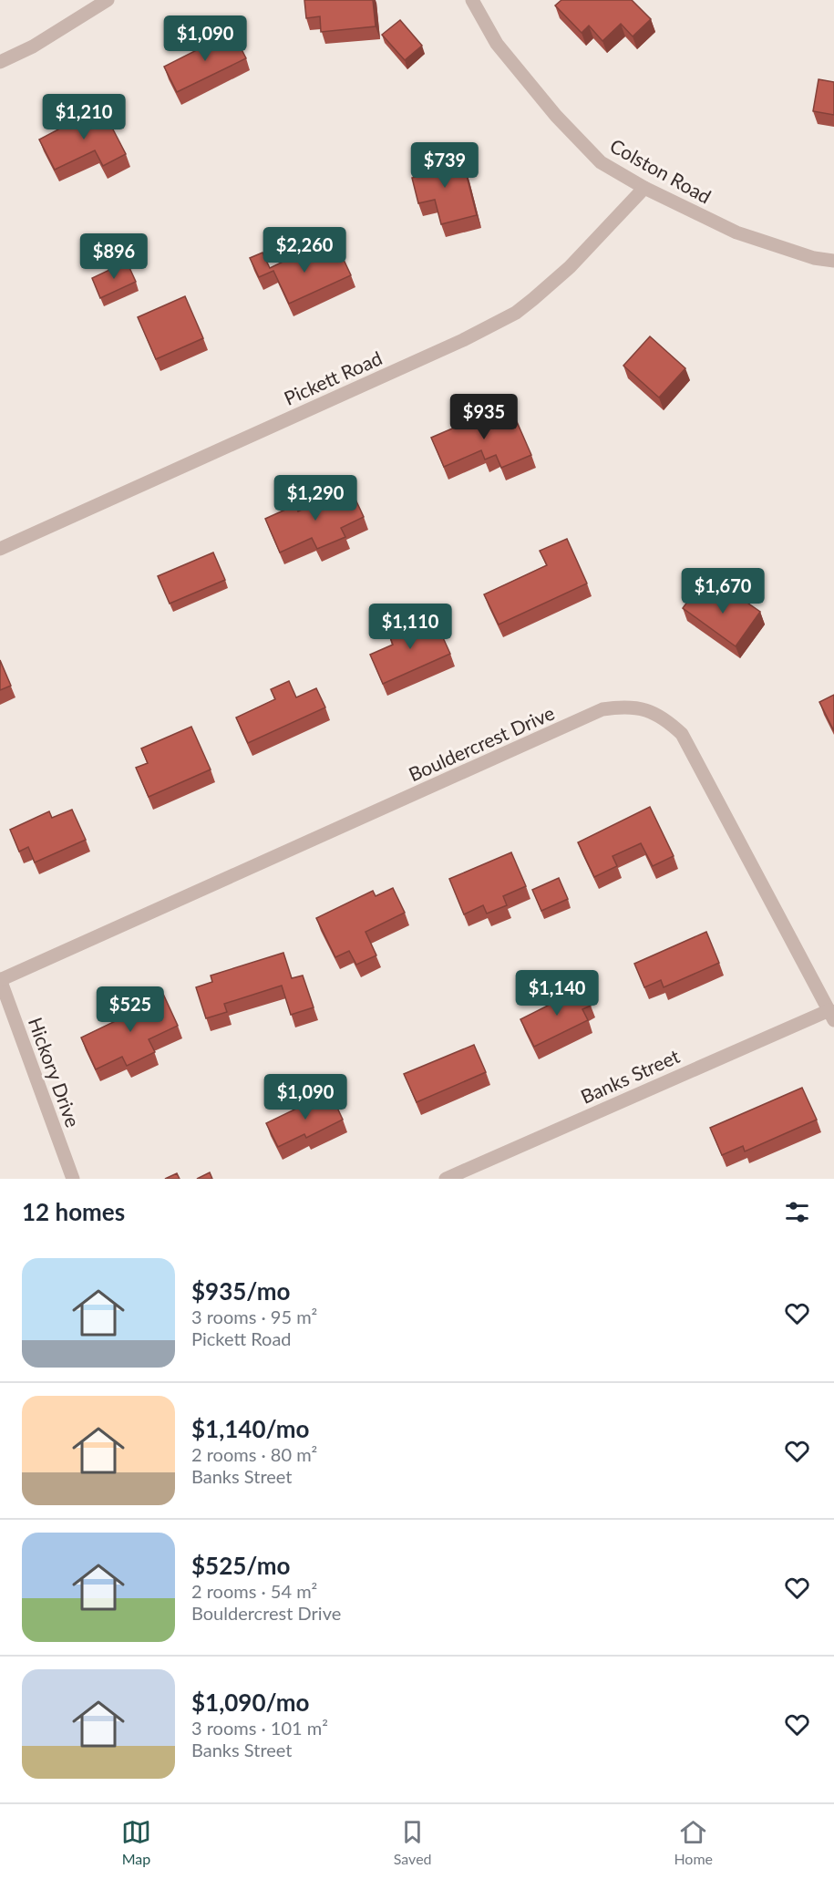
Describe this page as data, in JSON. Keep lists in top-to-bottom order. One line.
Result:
{"streets":{"street":["Colston Road","Pickett Road","Bouldercrest Drive","Hickory Drive","Banks Street"]},"crossings":[["Colston Road","Pickett Road"],["Bouldercrest Drive","Hickory Drive"],["Bouldercrest Drive","Banks Street"]],"page":{"price":["$1,090","$1,210","$739","$2,260","$896","$935","$1,290","$1,670","$1,110","$1,140","$525","$1,090"],"heading":"12 homes","list":[{"name":"$935/mo","note":"3 rooms · 95 m² · Pickett Road"},{"name":"$1,140/mo","note":"2 rooms · 80 m² · Banks Street"},{"name":"$525/mo","note":"2 rooms · 54 m² · Bouldercrest Drive"},{"name":"$1,090/mo","note":"3 rooms · 101 m² · Banks Street"}],"tabs":["Map","Saved","Home"]}}
